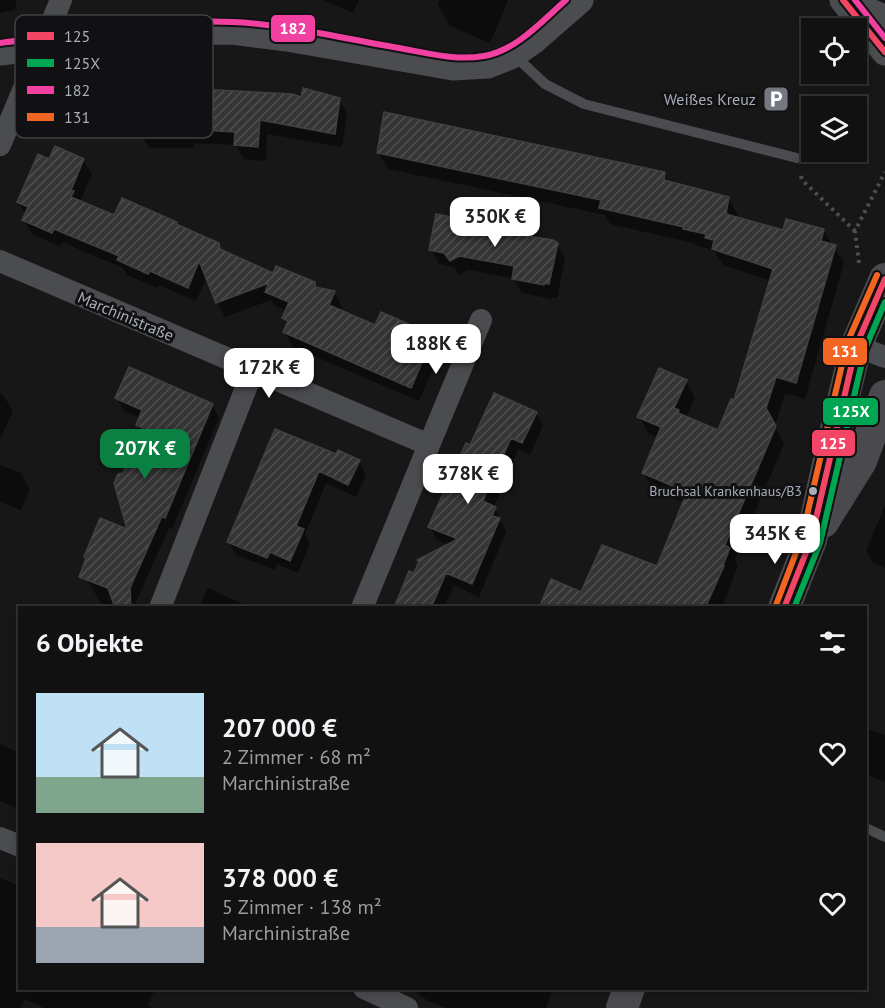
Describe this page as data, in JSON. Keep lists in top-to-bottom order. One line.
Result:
{"streets":{"street":["Marchinistraße"]},"places":{"parking":["Weißes Kreuz"],"other":["Bruchsal Krankenhaus/B3"]},"lines":["transit line 125","transit line 182","transit line 131","transit line 125X"],"legend":["125","125X","182","131"],"page":{"price":["350K €","188K €","172K €","207K €","378K €","345K €"],"heading":"6 Objekte","list":[{"name":"207 000 €","note":"2 Zimmer · 68 m² · Marchinistraße"},{"name":"378 000 €","note":"5 Zimmer · 138 m² · Marchinistraße"}]}}
